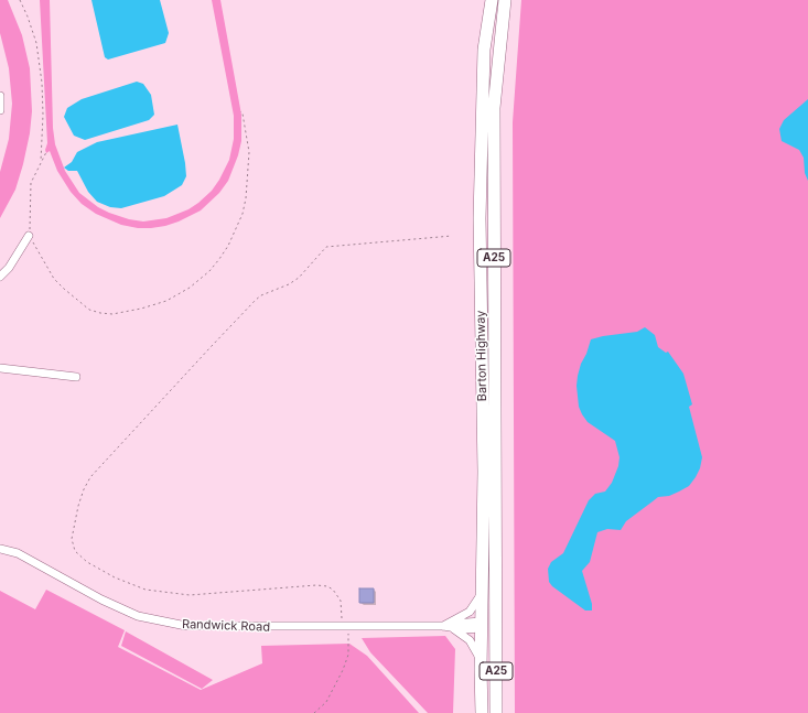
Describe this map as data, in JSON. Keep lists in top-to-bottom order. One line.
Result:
{"streets":{"highway":["A25","Barton Highway","Randwick Road"]},"crossings":[["Barton Highway","Randwick Road"]]}
